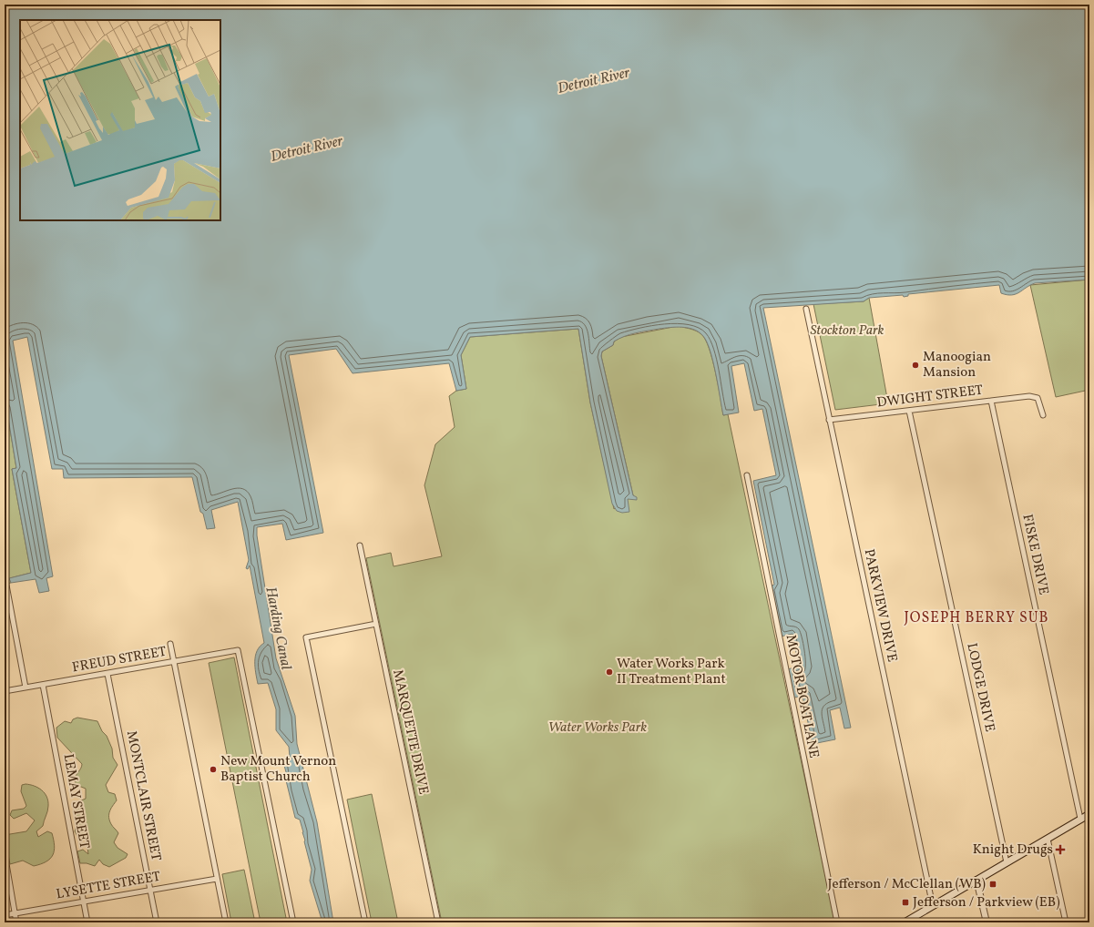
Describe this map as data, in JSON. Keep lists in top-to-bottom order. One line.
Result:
{"streets":{"street":["DWIGHT STREET","FISKE DRIVE","PARKVIEW DRIVE","FREUD STREET","LODGE DRIVE","MOTOR BOAT LANE","MARQUETTE DRIVE","MONTCLAIR STREET","LEMAY STREET","LYSETTE STREET"]},"crossings":[["DWIGHT STREET","FISKE DRIVE"],["DWIGHT STREET","PARKVIEW DRIVE"],["DWIGHT STREET","LODGE DRIVE"],["FREUD STREET","MONTCLAIR STREET"],["FREUD STREET","LEMAY STREET"],["MONTCLAIR STREET","LYSETTE STREET"],["LEMAY STREET","LYSETTE STREET"]],"districts":["JOSEPH BERRY SUB"],"water":["Detroit River","Harding Canal"],"parks":["Stockton Park","Water Works Park"],"places":{"other":["Manoogian Mansion","Water Works Park II Treatment Plant","New Mount Vernon Baptist Church"],"health":["Knight Drugs"],"transit":["Jefferson / McClellan (WB)","Jefferson / Parkview (EB)"]}}
